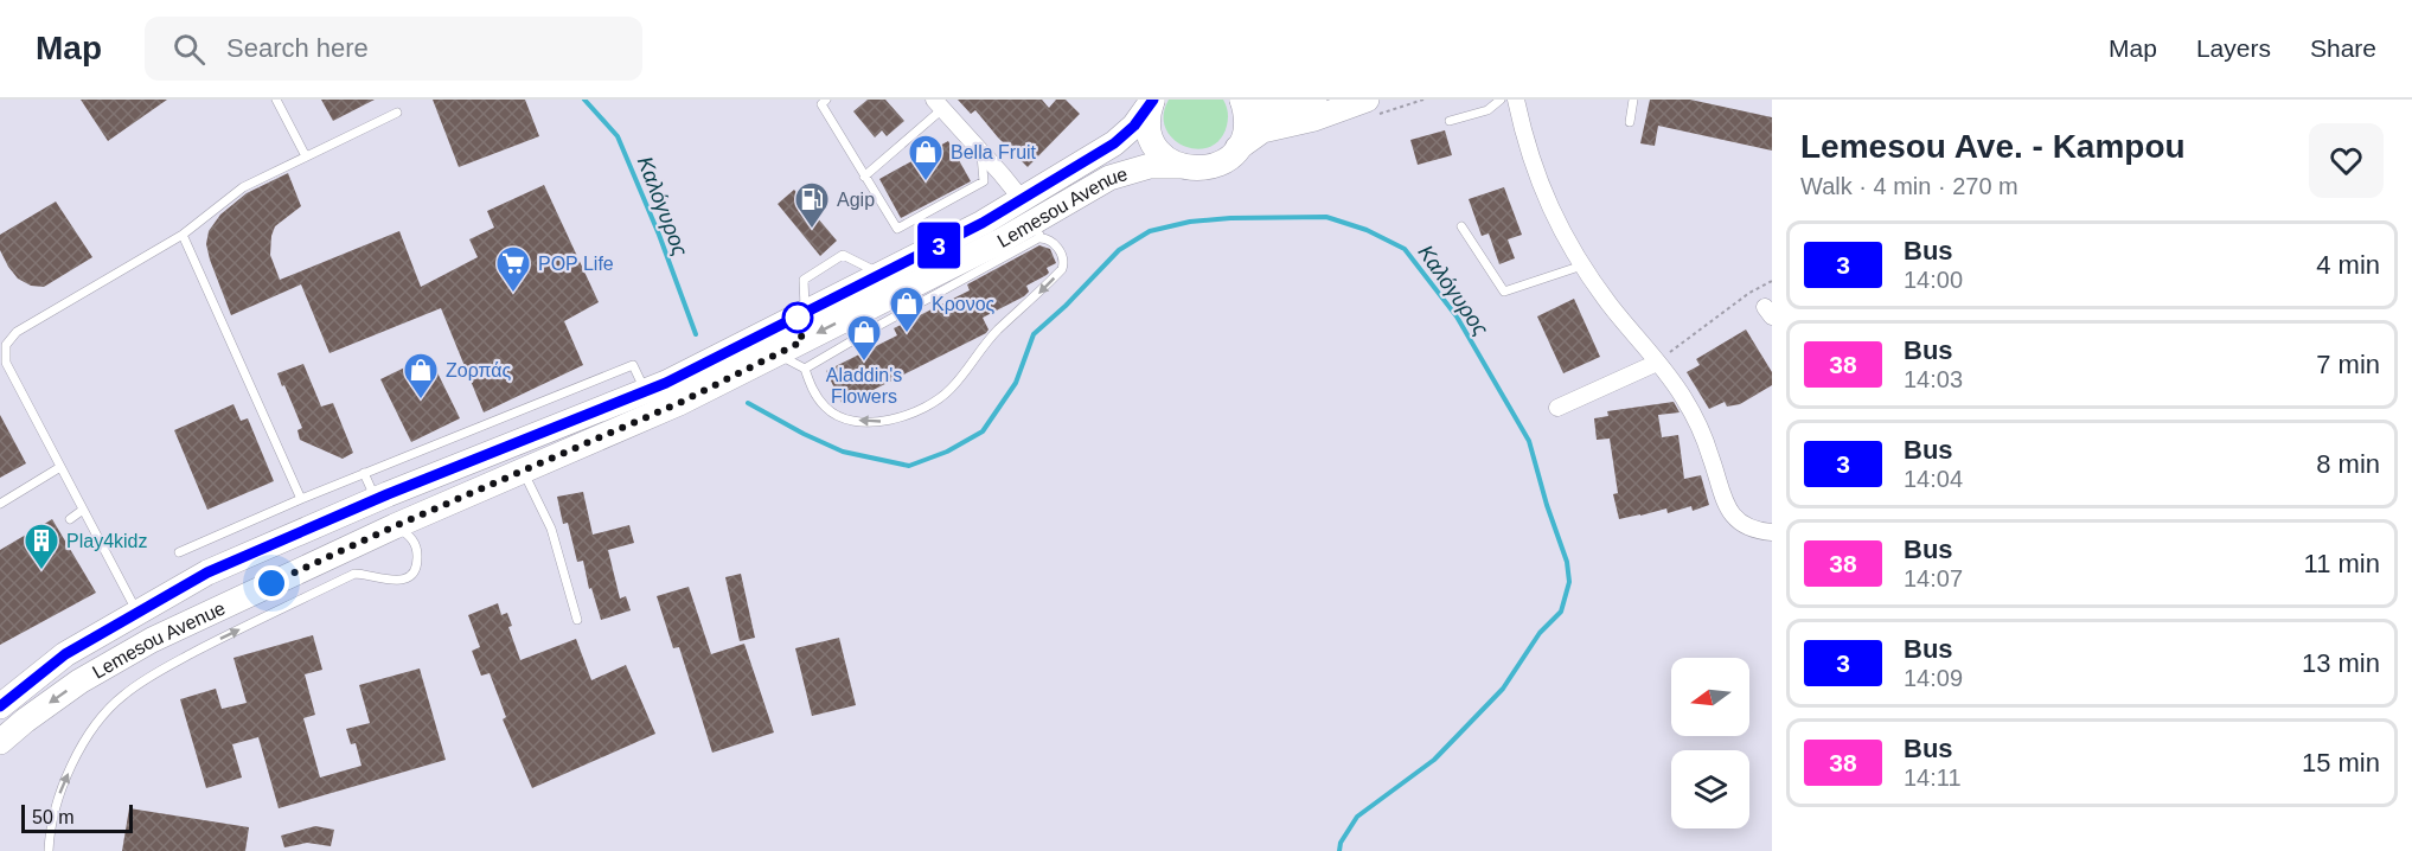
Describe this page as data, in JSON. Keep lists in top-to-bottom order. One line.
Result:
{"streets":{"main road":["Lemesou Avenue"]},"water":["Καλόγυρος"],"places":{"shop":["Bella Fruit","Κρονος","Aladdin's Flowers","Ζορπάς"],"fuel station":["Agip"],"supermarket":["POP Life"],"building":["Play4kidz"]},"lines":["bus line 3"],"scale_bar":"50 m","north":"left","page":{"header":"Map","search":"Search here","nav":["Map","Layers","Share"],"on_map":"3","heading":["Lemesou Ave. - Kampou","Walk · 4 min · 270 m"],"list":[{"mark":"3","name":"Bus","note":"14:00","value":"4 min"},{"mark":"38","name":"Bus","note":"14:03","value":"7 min"},{"mark":"3","name":"Bus","note":"14:04","value":"8 min"},{"mark":"38","name":"Bus","note":"14:07","value":"11 min"},{"mark":"3","name":"Bus","note":"14:09","value":"13 min"},{"mark":"38","name":"Bus","note":"14:11","value":"15 min"}],"scale":"50 m"}}
